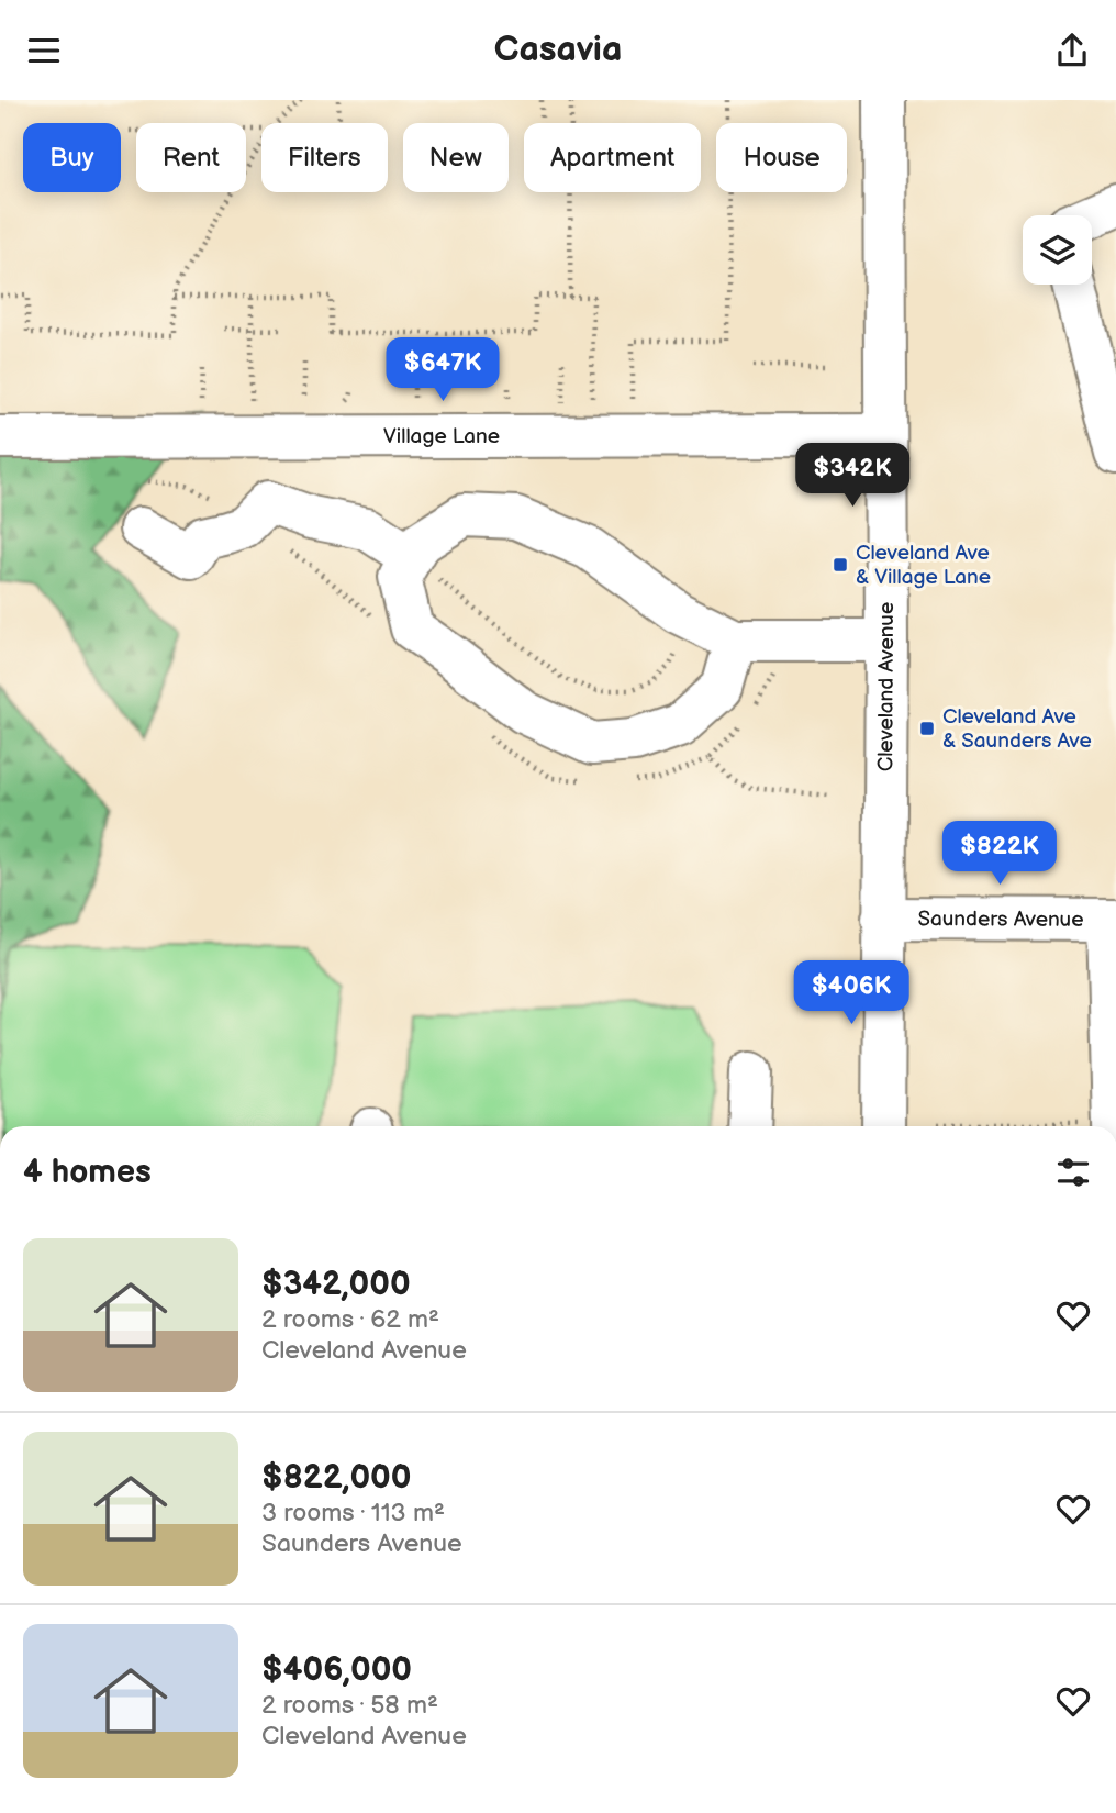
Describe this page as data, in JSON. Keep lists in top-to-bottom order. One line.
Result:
{"streets":{"street":["Village Lane","Cleveland Avenue","Saunders Avenue"]},"crossings":[["Village Lane","Cleveland Avenue"],["Cleveland Avenue","Saunders Avenue"]],"places":{"transit":["Cleveland Ave & Village Lane","Cleveland Ave & Saunders Ave"]},"page":{"header":"Casavia","chip":["Buy","Rent","Filters","New","Apartment","House"],"price":["$647K","$342K","$822K","$406K"],"heading":"4 homes","list":[{"name":"$342,000","note":"2 rooms · 62 m² · Cleveland Avenue"},{"name":"$822,000","note":"3 rooms · 113 m² · Saunders Avenue"},{"name":"$406,000","note":"2 rooms · 58 m² · Cleveland Avenue"}]}}
